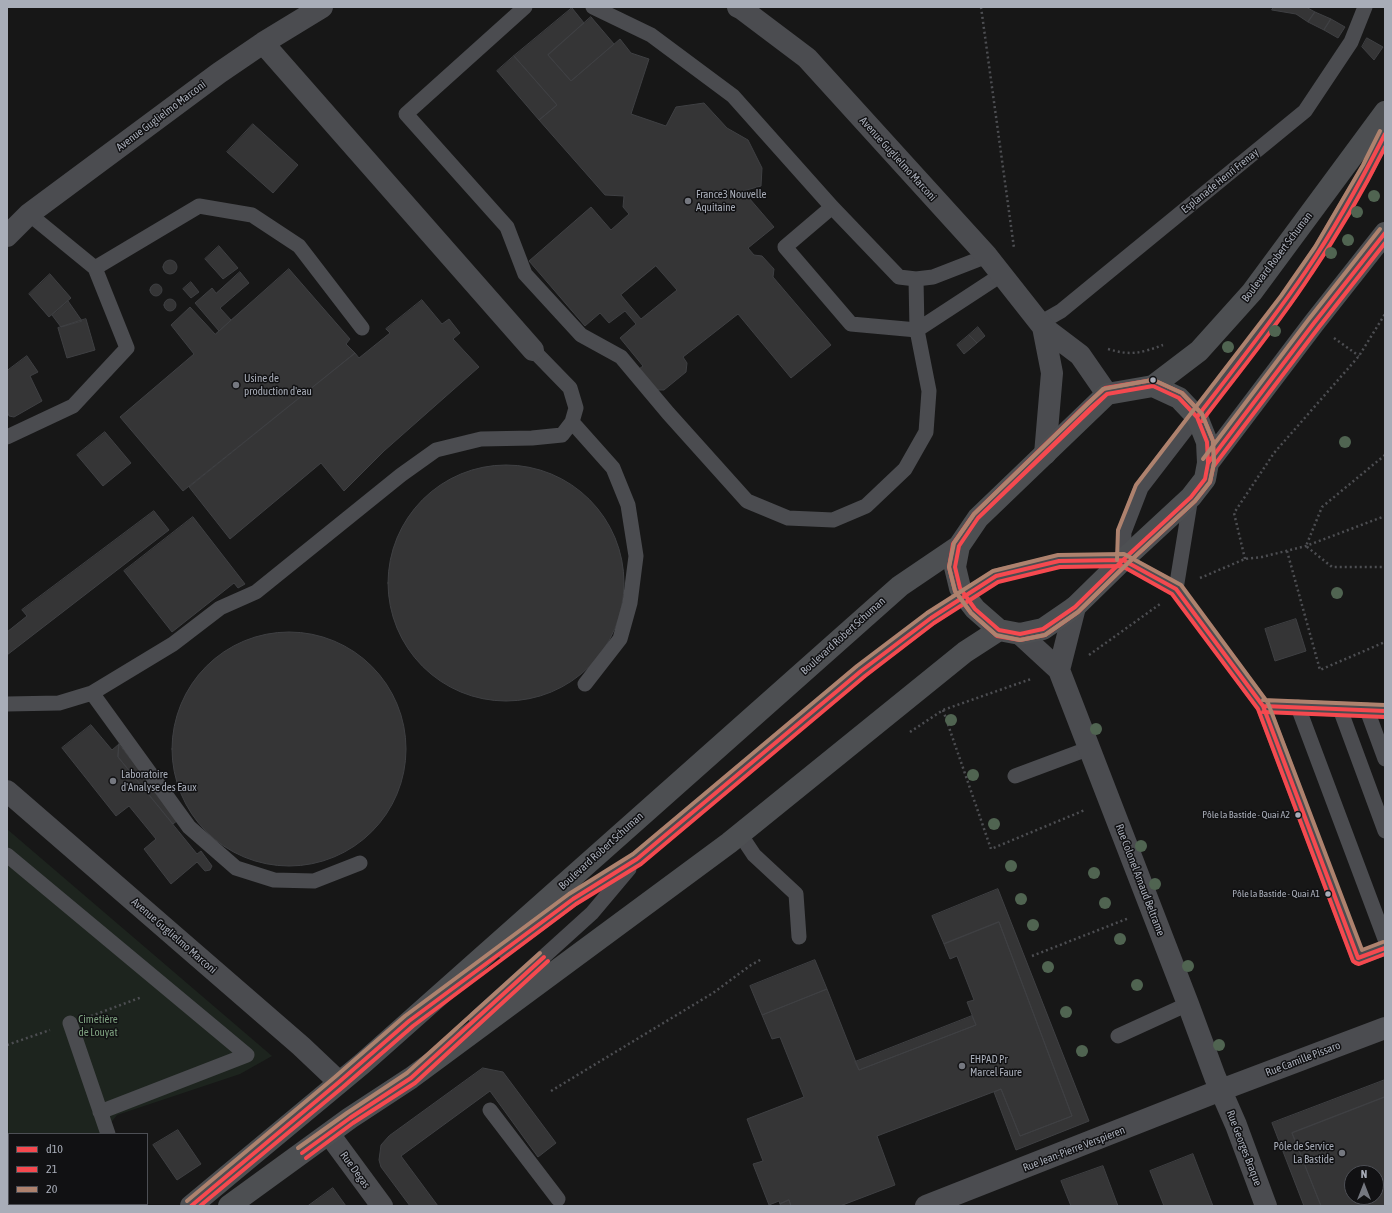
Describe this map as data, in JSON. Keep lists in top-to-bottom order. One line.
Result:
{"streets":{"main road":["Boulevard Robert Schuman"],"street":["Avenue Guglielmo Marconi","Rue Colonel Arnaud Beltrame","Rue Camille Pissaro","Rue Georges Braque","Rue Jean-Pierre Verspieren","Rue Degas"],"lane":["Esplanade Henri Frenay"]},"crossings":[["Avenue Guglielmo Marconi","Esplanade Henri Frenay"],["Avenue Guglielmo Marconi","Boulevard Robert Schuman"],["Rue Colonel Arnaud Beltrame","Rue Camille Pissaro"],["Rue Colonel Arnaud Beltrame","Rue Georges Braque"],["Rue Colonel Arnaud Beltrame","Rue Jean-Pierre Verspieren"],["Rue Camille Pissaro","Rue Georges Braque"],["Rue Camille Pissaro","Rue Jean-Pierre Verspieren"],["Rue Georges Braque","Rue Jean-Pierre Verspieren"]],"parks":["Cimetière de Louyat"],"places":["France3 Nouvelle Aquitaine","Usine de production d'eau","Laboratoire d'Analyse des Eaux","Pôle la Bastide - Quai A2","Pôle la Bastide - Quai A1","EHPAD Pr Marcel Faure","Pôle de Service La Bastide"],"lines":["transit line 20","transit line d10","transit line 21"],"legend":["d10","21","20"],"north":"top"}
